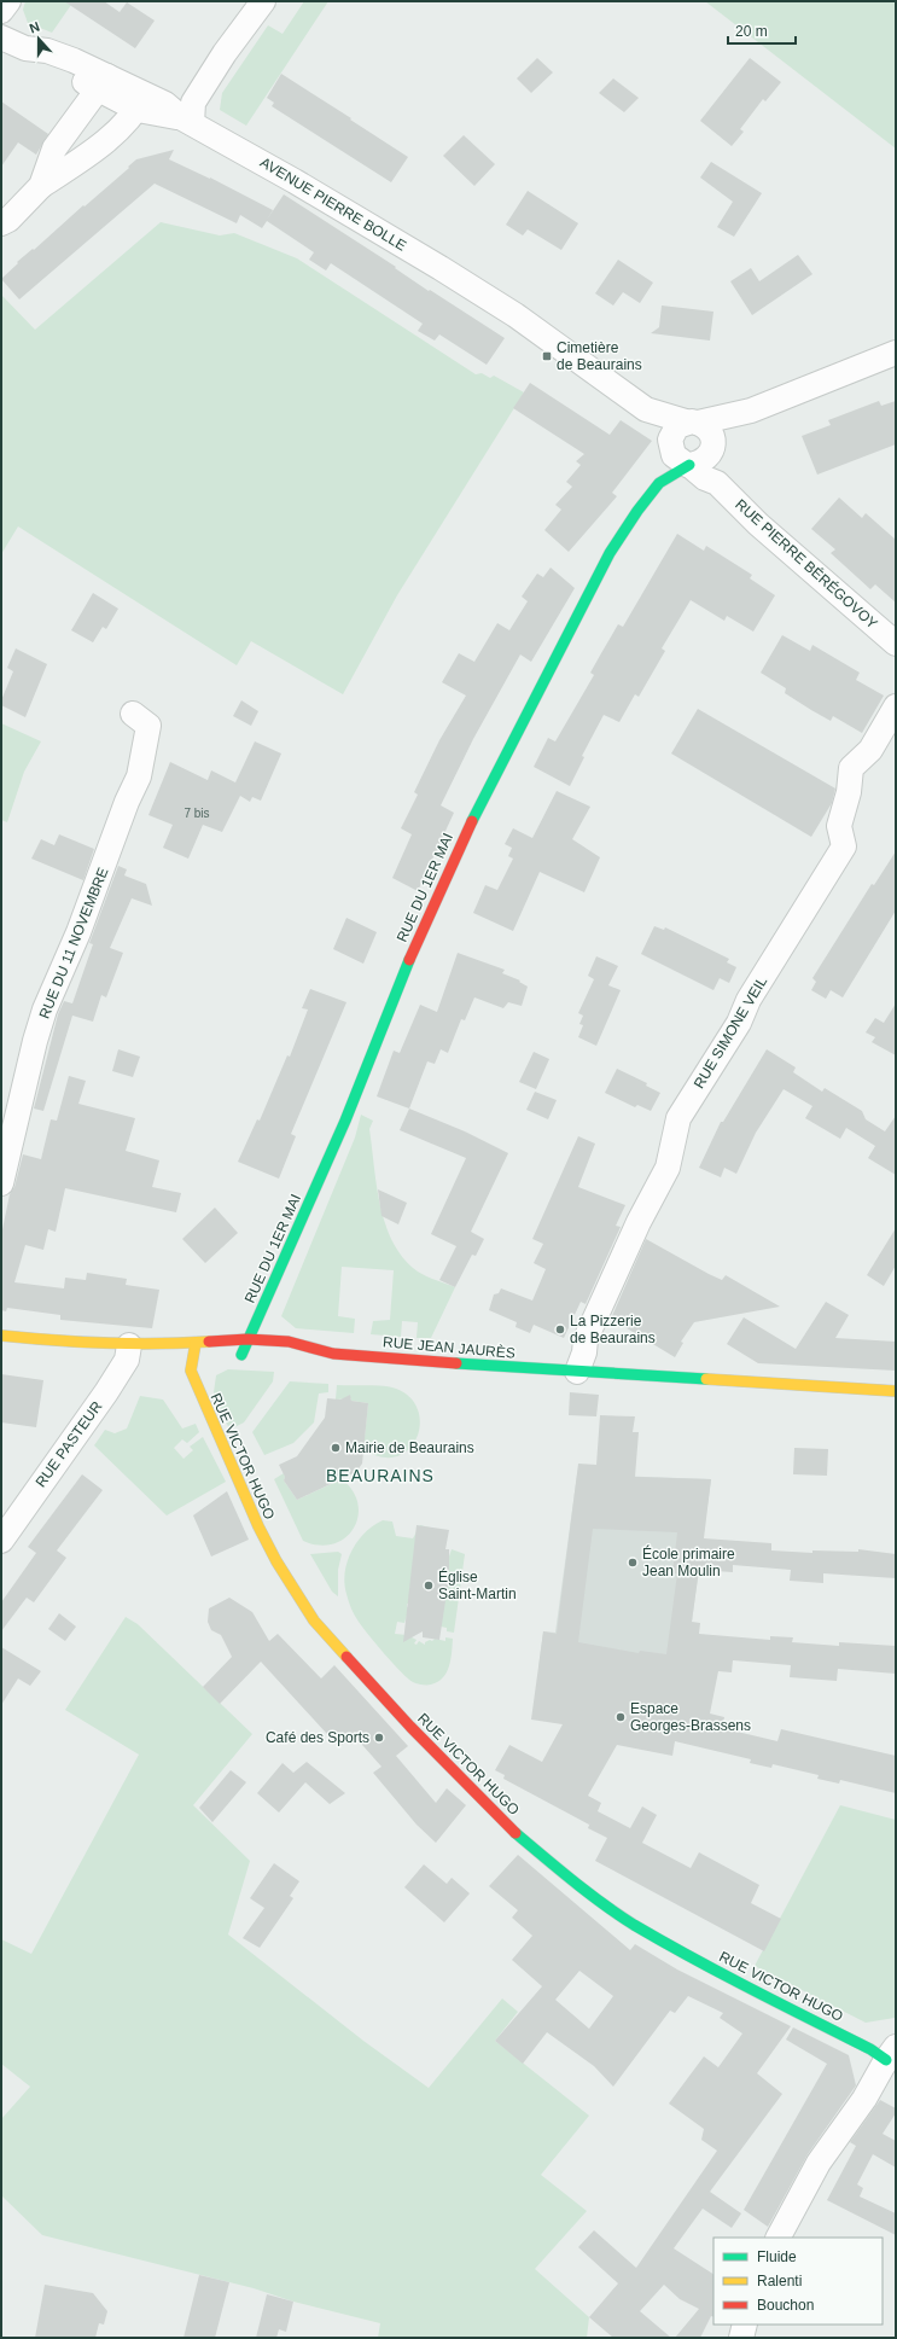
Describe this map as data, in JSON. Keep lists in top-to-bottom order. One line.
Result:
{"streets":{"street":["AVENUE PIERRE BOLLE","RUE PIERRE BÉRÉGOVOY","RUE DU 1ER MAI","RUE DU 11 NOVEMBRE","RUE SIMONE VEIL","RUE JEAN JAURÈS","RUE PASTEUR","RUE VICTOR HUGO"]},"crossings":[["AVENUE PIERRE BOLLE","RUE PIERRE BÉRÉGOVOY"],["AVENUE PIERRE BOLLE","RUE DU 1ER MAI"],["RUE PIERRE BÉRÉGOVOY","RUE DU 1ER MAI"],["RUE DU 1ER MAI","RUE JEAN JAURÈS"],["RUE SIMONE VEIL","RUE JEAN JAURÈS"],["RUE JEAN JAURÈS","RUE PASTEUR"],["RUE JEAN JAURÈS","RUE VICTOR HUGO"]],"districts":["BEAURAINS"],"places":{"transit":["Cimetière de Beaurains"],"other":["La Pizzerie de Beaurains","Mairie de Beaurains","École primaire Jean Moulin","Église Saint-Martin","Espace Georges-Brassens","Café des Sports"]},"house_numbers":["7 bis"],"legend":["Fluide","Ralenti","Bouchon"],"scale_bar":"20 m","north":"top"}
